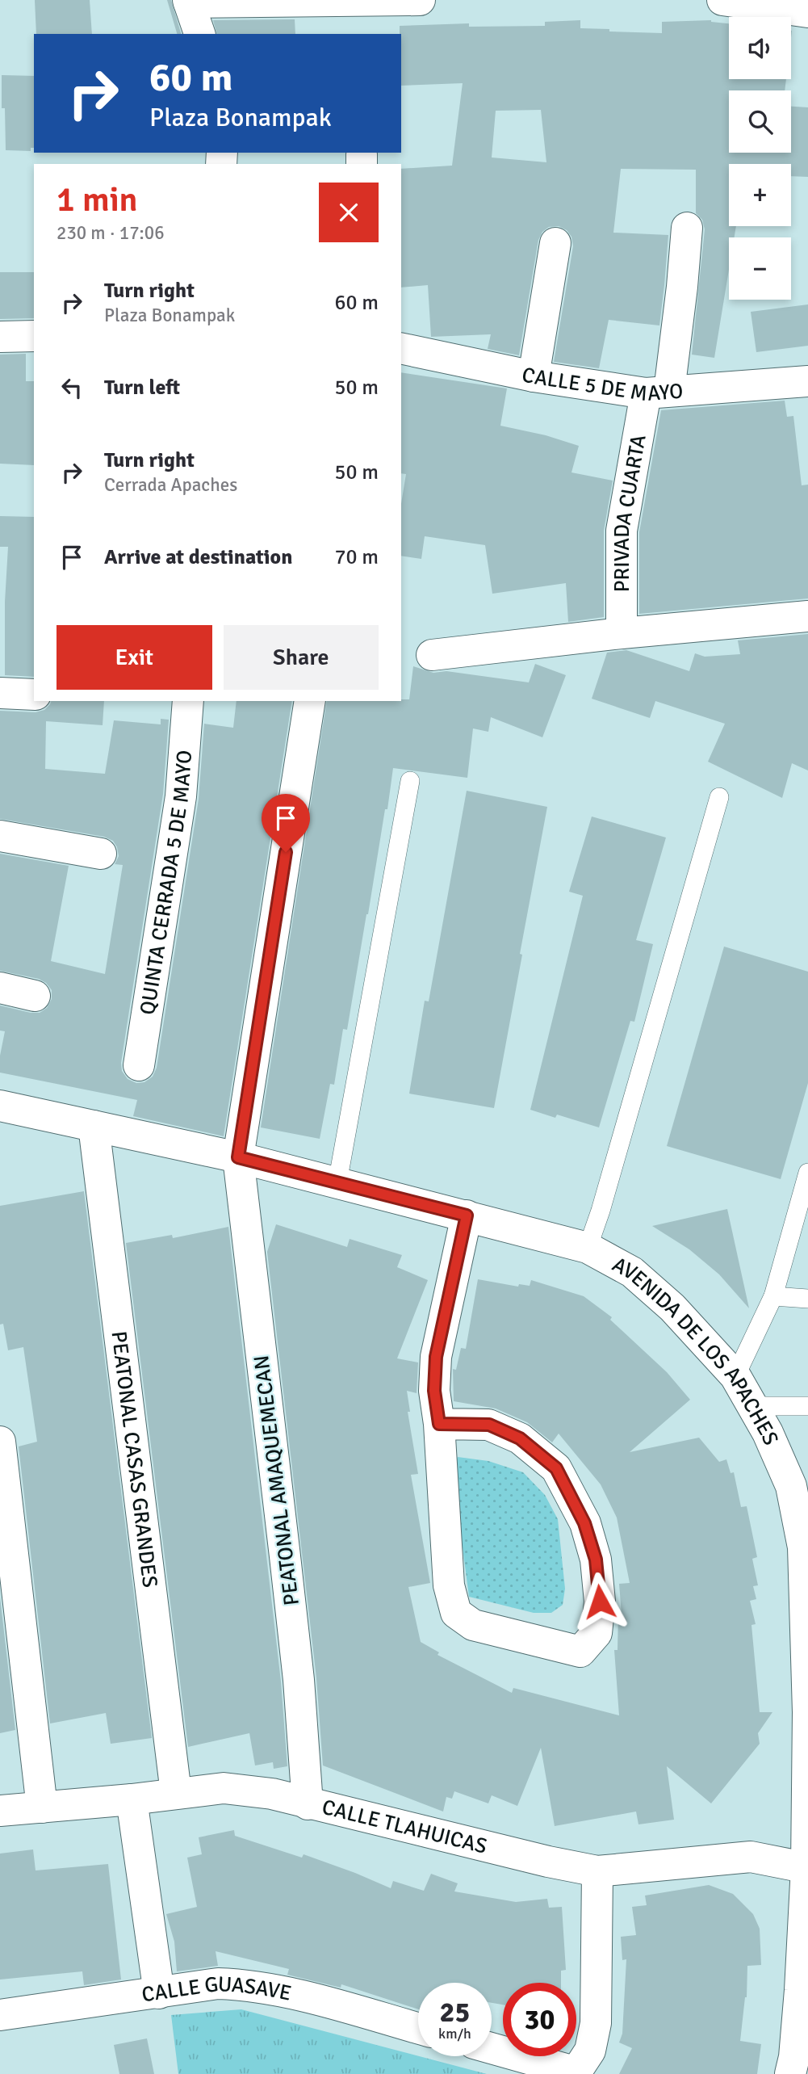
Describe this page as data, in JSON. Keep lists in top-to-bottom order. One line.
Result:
{"streets":{"street":["CALLE 5 DE MAYO","PRIVADA CUARTA","QUINTA CERRADA 5 DE MAYO","AVENIDA DE LOS APACHES","PEATONAL CASAS GRANDES","PEATONAL AMAQUEMECAN","CALLE TLAHUICAS","CALLE GUASAVE"]},"crossings":[["CALLE 5 DE MAYO","PRIVADA CUARTA"],["AVENIDA DE LOS APACHES","PEATONAL CASAS GRANDES"],["AVENIDA DE LOS APACHES","PEATONAL AMAQUEMECAN"],["AVENIDA DE LOS APACHES","CALLE TLAHUICAS"],["PEATONAL CASAS GRANDES","CALLE TLAHUICAS"],["PEATONAL AMAQUEMECAN","CALLE TLAHUICAS"]],"page":{"map_buttons":["+","−"],"turn":["60 m","Plaza Bonampak"],"heading":["1 min","230 m · 17:06"],"list":[{"name":"Turn right","note":"Plaza Bonampak","value":"60 m"},{"name":"Turn left","value":"50 m"},{"name":"Turn right","note":"Cerrada Apaches","value":"50 m"},{"name":"Arrive at destination","value":"70 m"}],"buttons":["Exit","Share"],"speed":"25 km/h","limit":"30"}}
